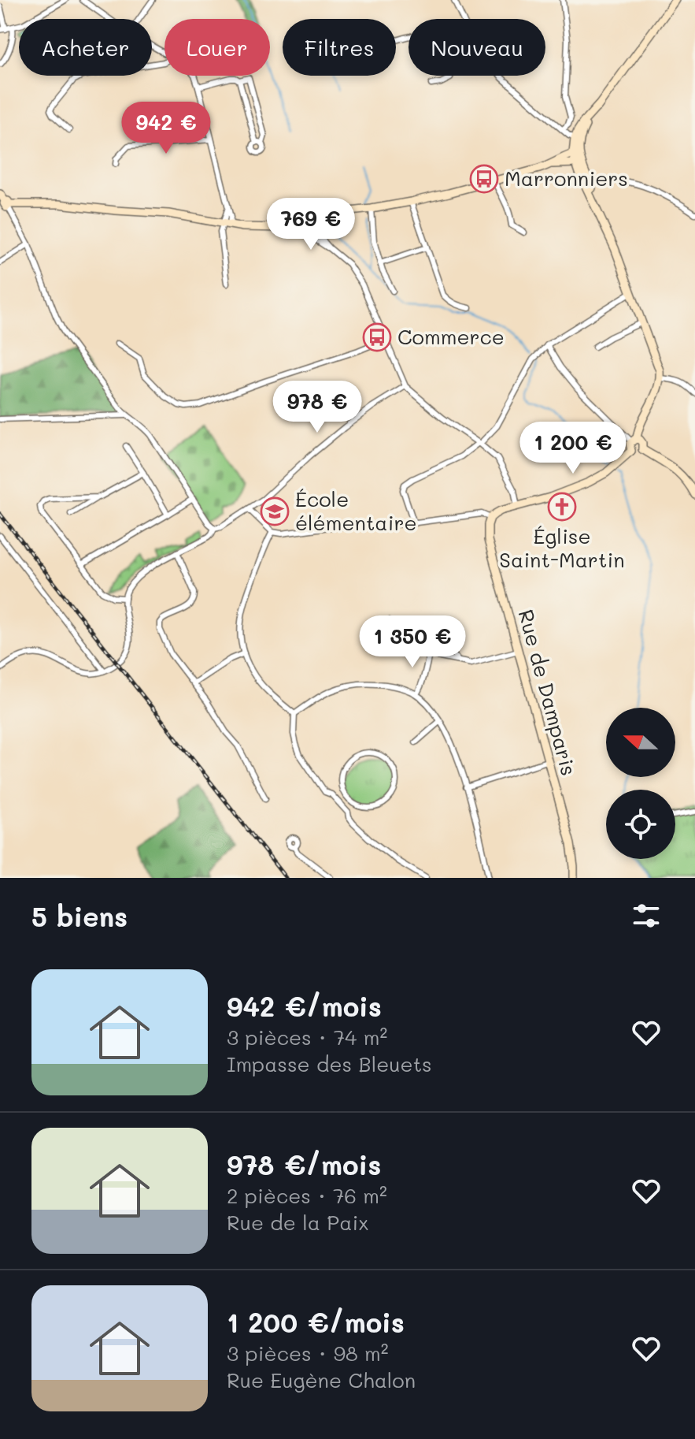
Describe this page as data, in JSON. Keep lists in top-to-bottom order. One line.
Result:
{"streets":{"main road":["Rue de Damparis"]},"places":{"bus stop":["Marronniers","Commerce"],"church":["Église Saint-Martin"],"school or university":["École élémentaire"]},"north":"left","page":{"chip":["Acheter","Louer","Filtres","Nouveau"],"price":["942 €","769 €","978 €","1 200 €","1 350 €"],"heading":"5 biens","list":[{"name":"942 €/mois","note":"3 pièces · 74 m² · Impasse des Bleuets"},{"name":"978 €/mois","note":"2 pièces · 76 m² · Rue de la Paix"},{"name":"1 200 €/mois","note":"3 pièces · 98 m² · Rue Eugène Chalon"}]}}
